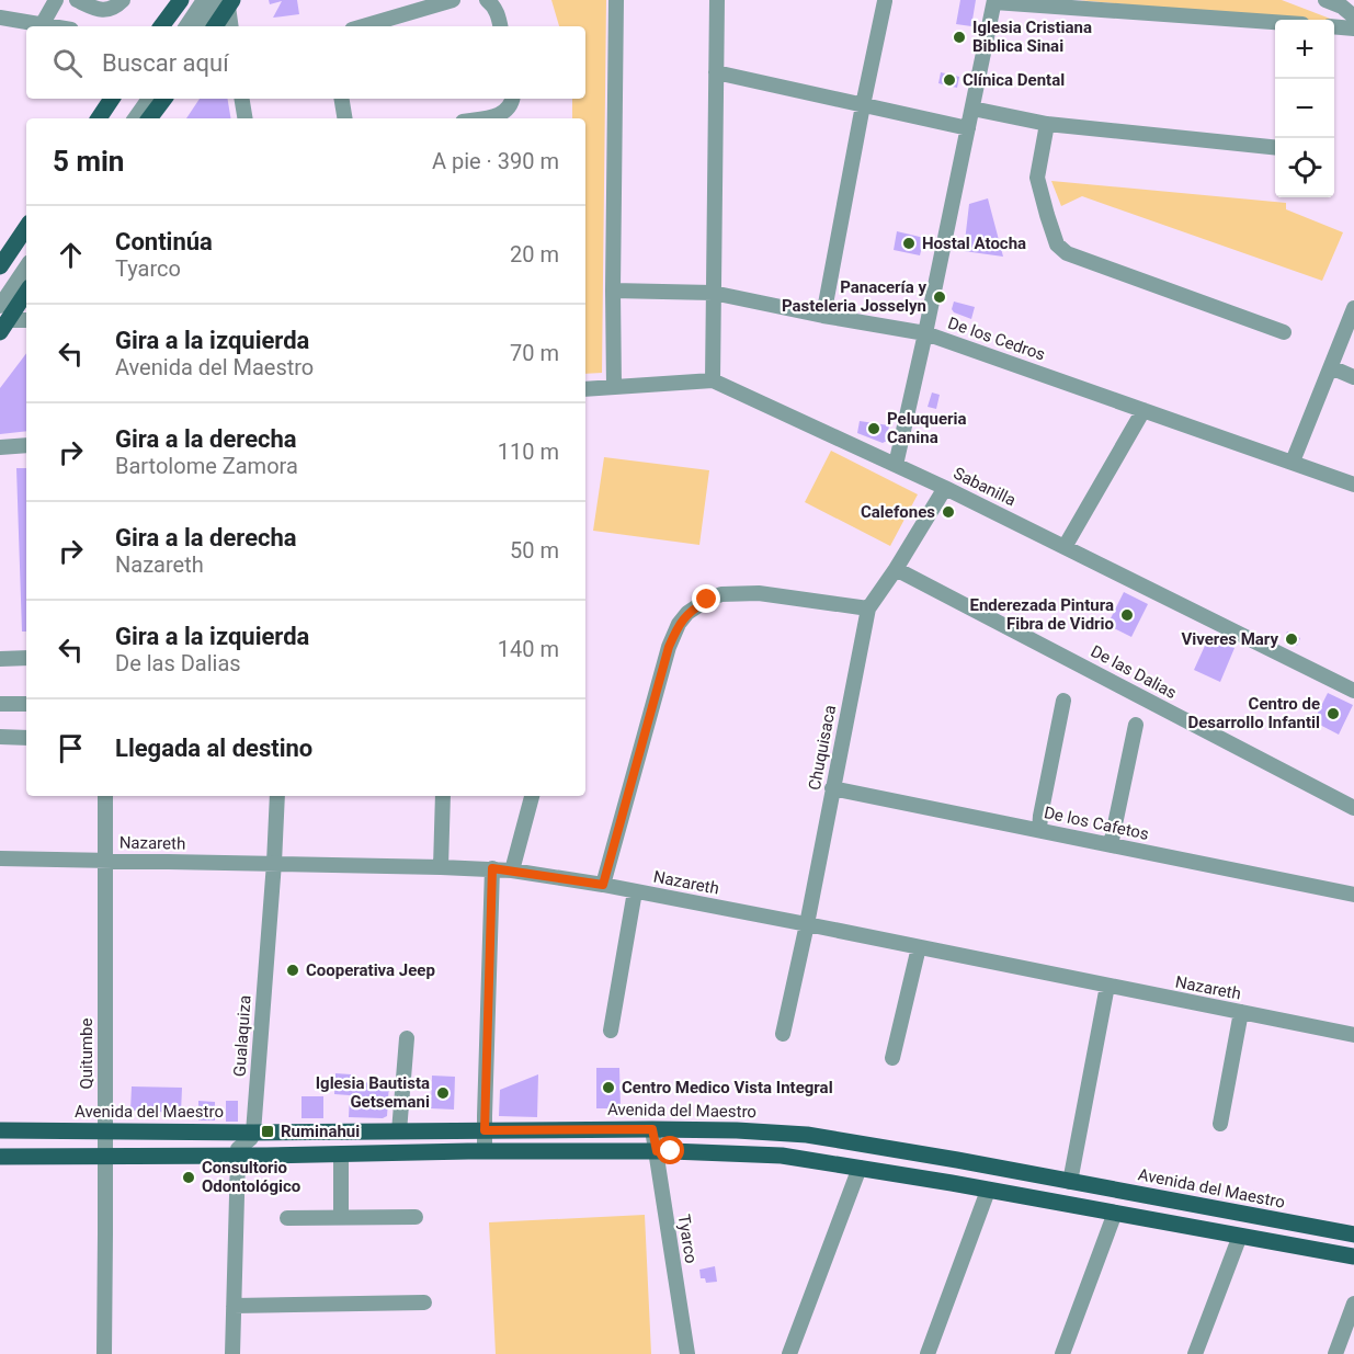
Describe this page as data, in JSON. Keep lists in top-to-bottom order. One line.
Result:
{"streets":{"main road":["Avenida del Maestro"],"street":["De los Cedros","Sabanilla","De las Dalias","Chuquisaca","De los Cafetos","Nazareth","Gualaquiza","Quitumbe","Tyarco"]},"crossings":[["Sabanilla","Chuquisaca"],["De las Dalias","Chuquisaca"],["Chuquisaca","De los Cafetos"],["Chuquisaca","Nazareth"],["Nazareth","Gualaquiza"],["Nazareth","Quitumbe"],["Gualaquiza","Avenida del Maestro"],["Quitumbe","Avenida del Maestro"],["Avenida del Maestro","Tyarco"]],"places":{"other":["Iglesia Cristiana Biblica Sinai","Clínica Dental","Hostal Atocha","Panacería y Pasteleria Josselyn","Peluqueria Canina","Calefones","Enderezada Pintura Fibra de Vidrio","Viveres Mary","Centro de Desarrollo Infantil","Cooperativa Jeep","Centro Medico Vista Integral","Iglesia Bautista Getsemani","Consultorio Odontológico"],"transit":["Ruminahui"]},"page":{"map_buttons":["+","−"],"search":"Buscar aquí","heading":["5 min","A pie · 390 m"],"list":[["Continúa","Tyarco","20 m"],["Gira a la izquierda","Avenida del Maestro","70 m"],["Gira a la derecha","Bartolome Zamora","110 m"],["Gira a la derecha","Nazareth","50 m"],["Gira a la izquierda","De las Dalias","140 m"],"Llegada al destino"]}}
